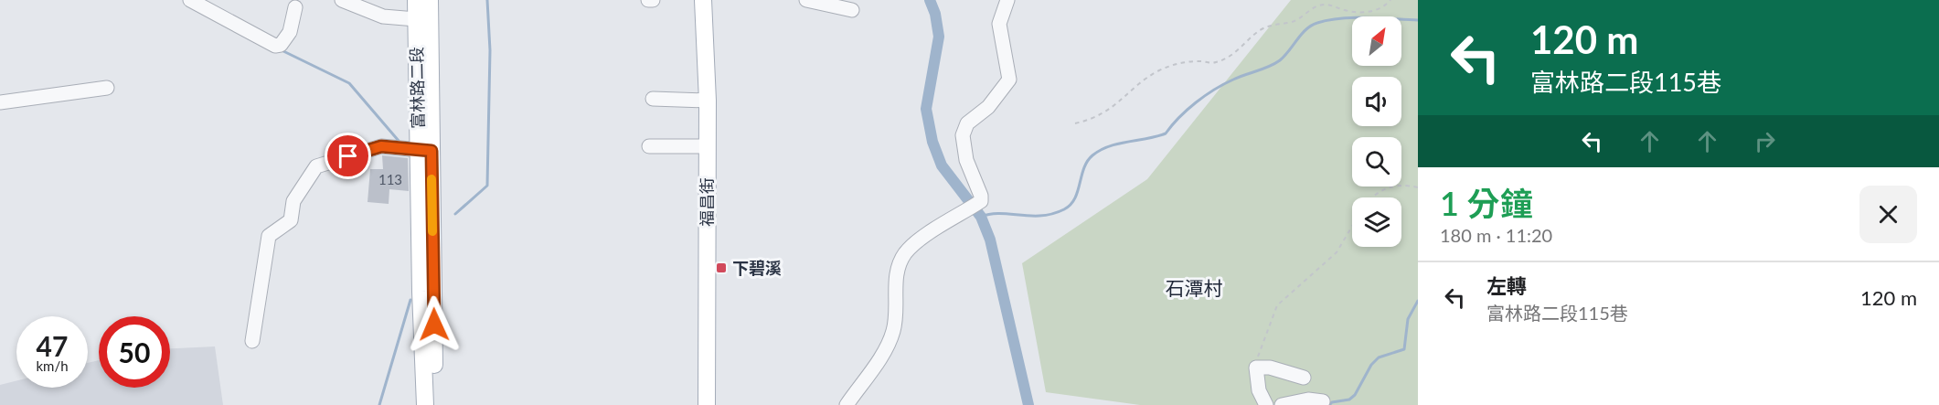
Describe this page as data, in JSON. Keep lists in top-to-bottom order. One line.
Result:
{"streets":{"main road":["富林路二段","福昌街"]},"districts":["石潭村"],"places":{"transit":["下碧溪"]},"house_numbers":["113"],"north":"top right","page":{"turn":["120 m","富林路二段115巷"],"heading":["1 分鐘","180 m · 11:20"],"list":[{"name":"左轉","note":"富林路二段115巷","value":"120 m"}],"speed":"47 km/h","limit":"50"}}
